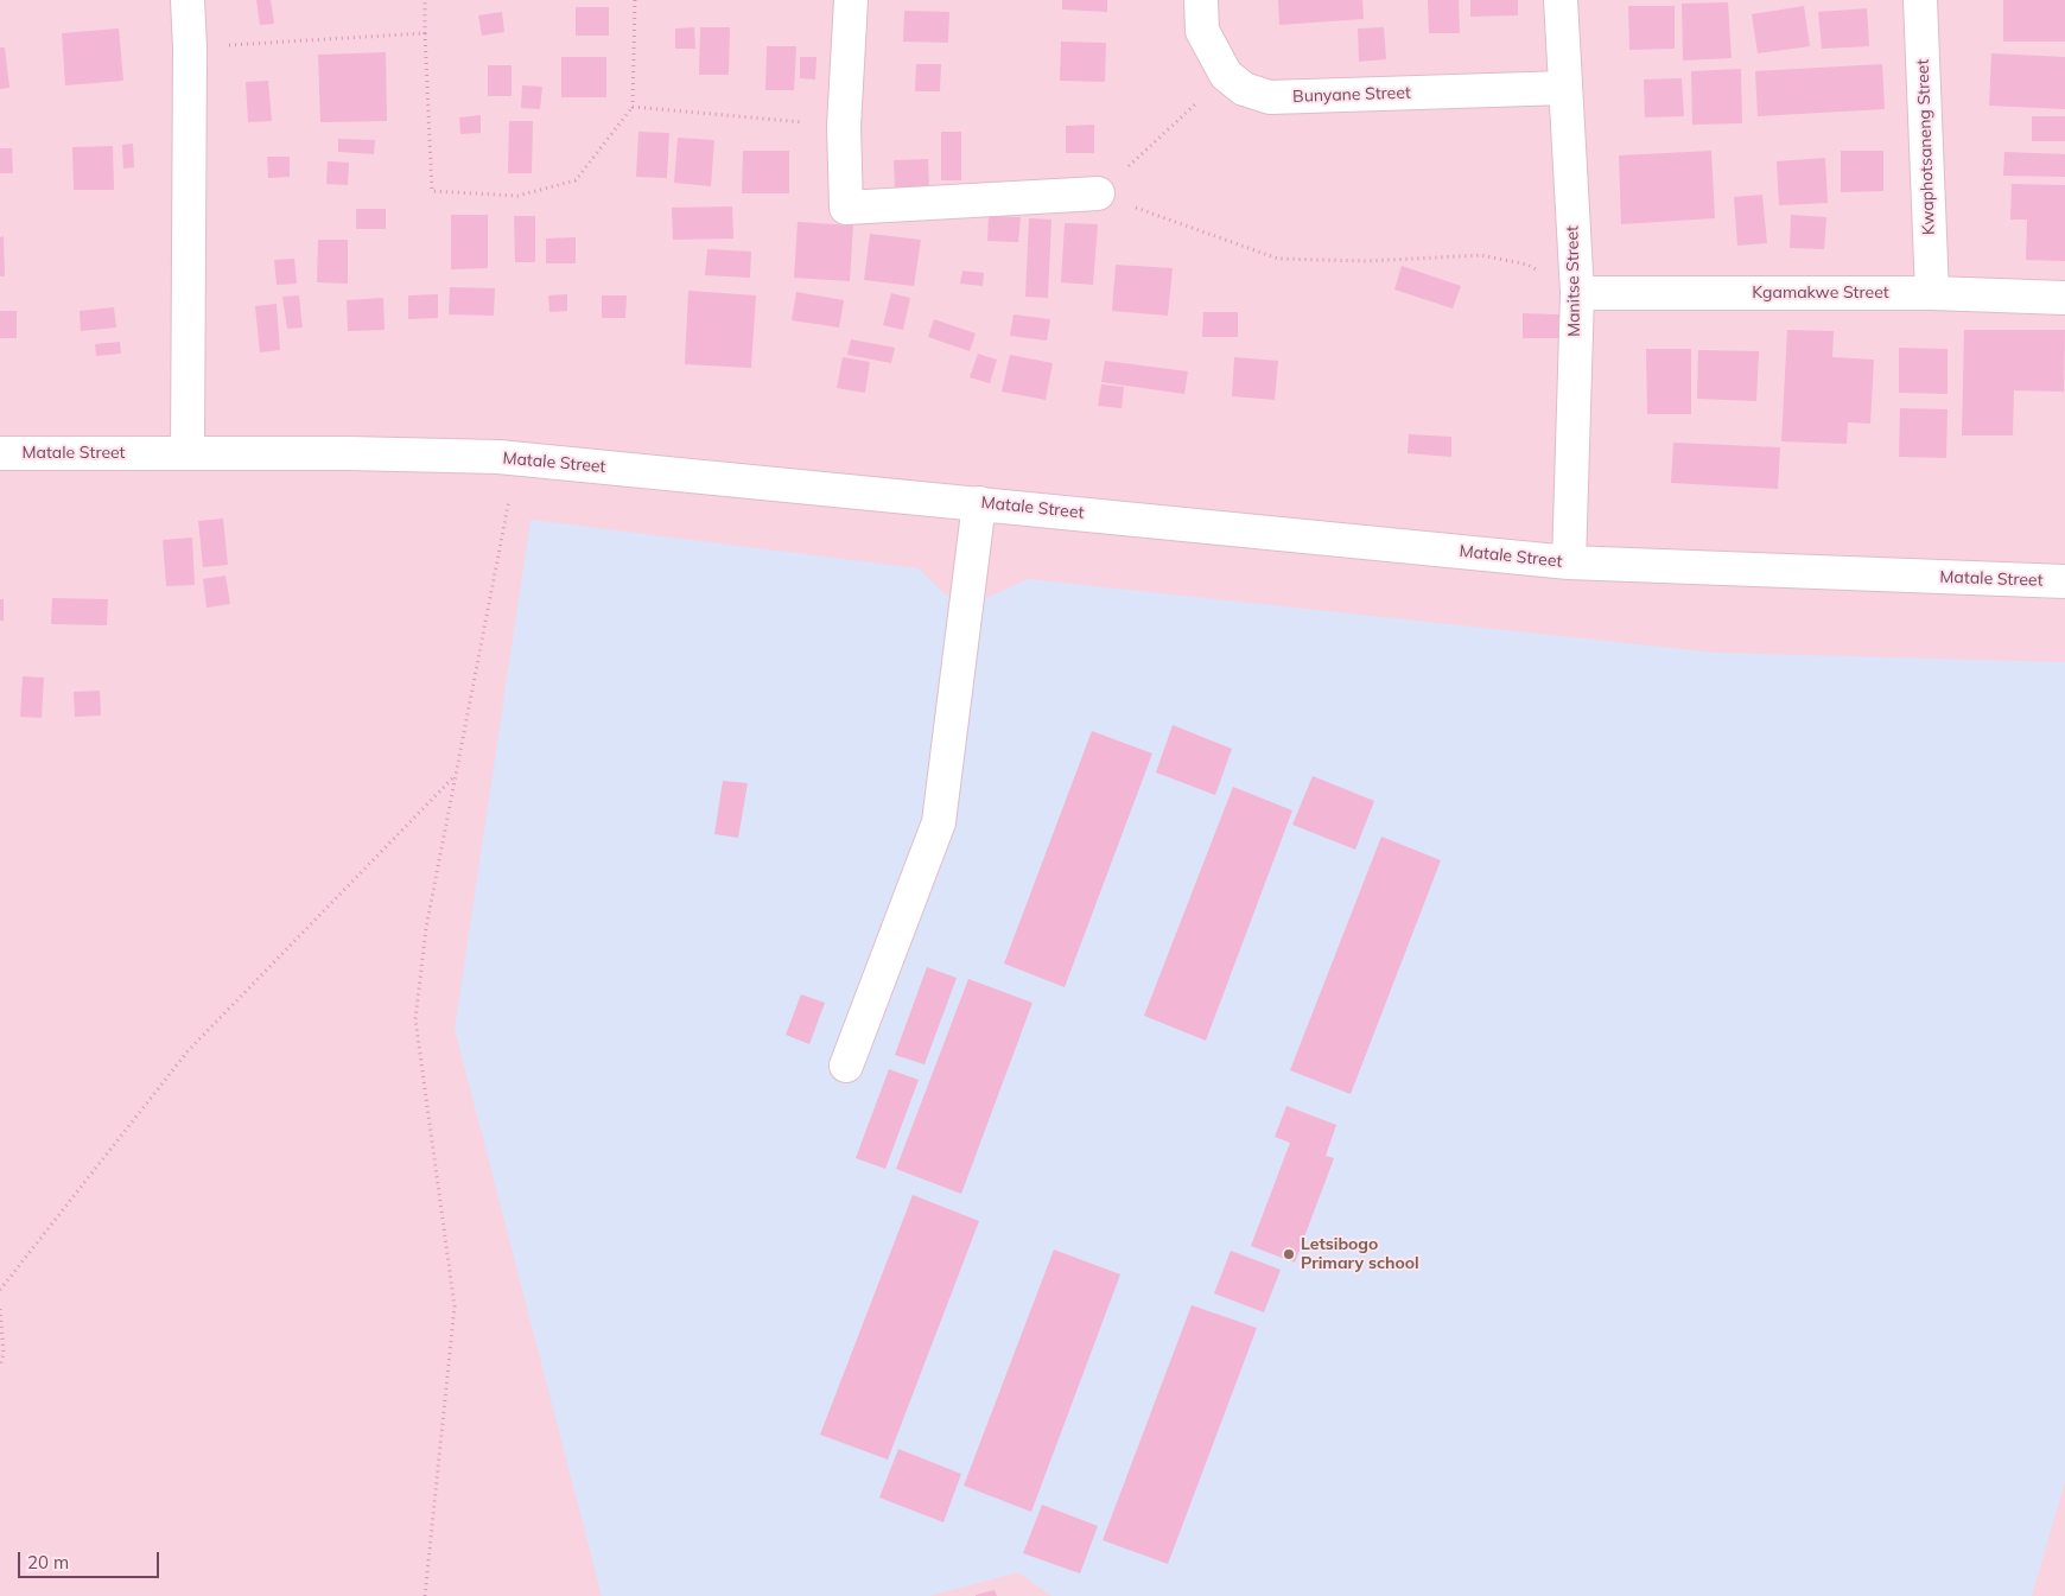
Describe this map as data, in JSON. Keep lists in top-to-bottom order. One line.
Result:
{"streets":{"street":["Bunyane Street","Kwaphotsaneng Street","Manitse Street","Kgamakwe Street","Matale Street"]},"crossings":[["Bunyane Street","Manitse Street"],["Kwaphotsaneng Street","Kgamakwe Street"],["Manitse Street","Kgamakwe Street"],["Manitse Street","Matale Street"]],"places":["Letsibogo Primary school"],"scale_bar":"20 m"}
